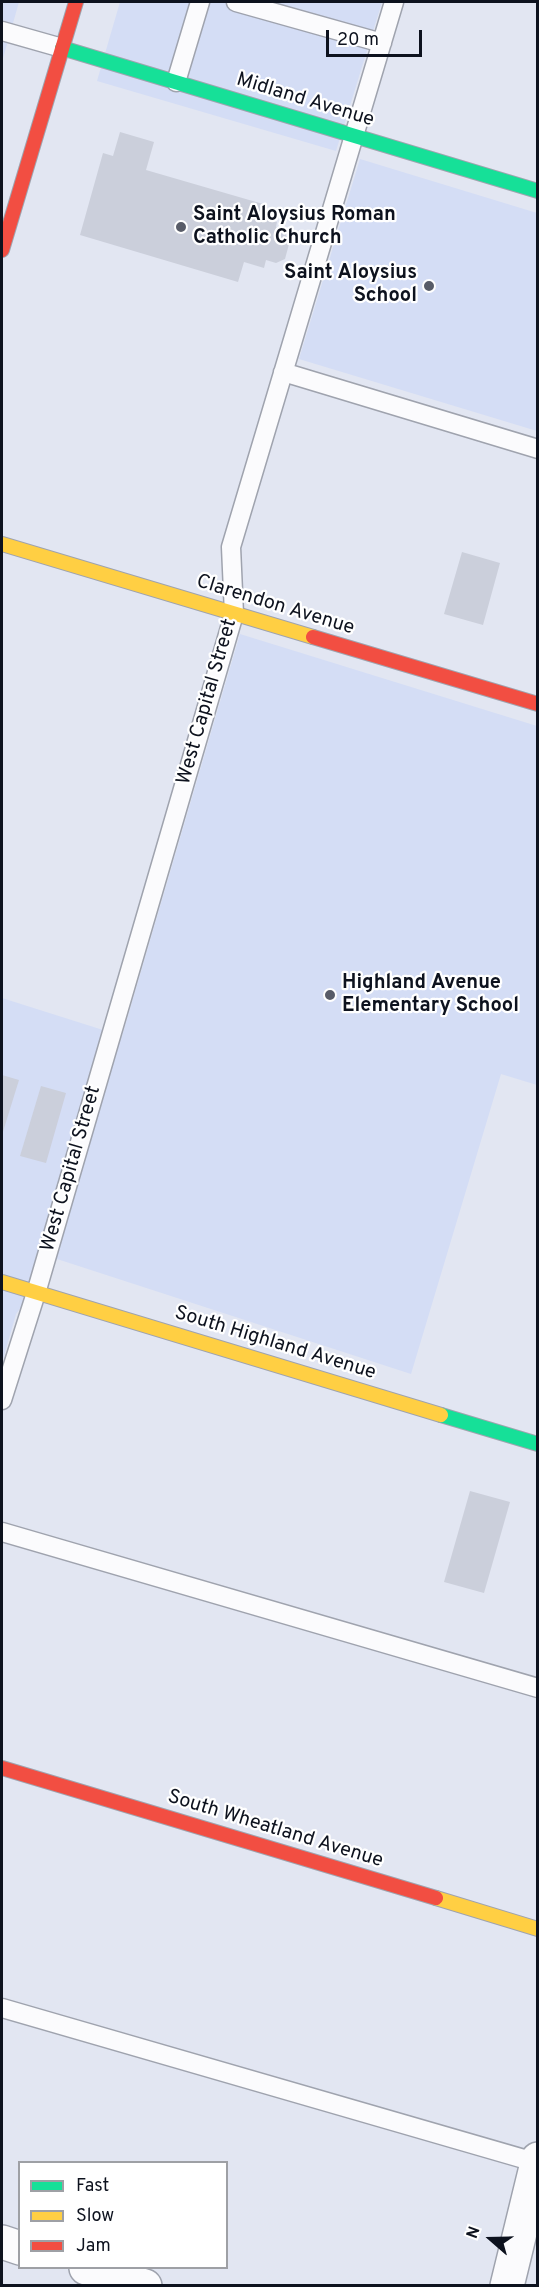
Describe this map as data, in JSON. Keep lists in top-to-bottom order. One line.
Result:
{"streets":{"street":["Midland Avenue","Clarendon Avenue","South Highland Avenue","South Wheatland Avenue"],"lane":["West Capital Street"]},"crossings":[["Midland Avenue","West Capital Street"],["Clarendon Avenue","West Capital Street"],["West Capital Street","South Highland Avenue"]],"places":["Saint Aloysius Roman Catholic Church","Saint Aloysius School","Highland Avenue Elementary School"],"legend":["Fast","Slow","Jam"],"scale_bar":"20 m","north":"left"}
